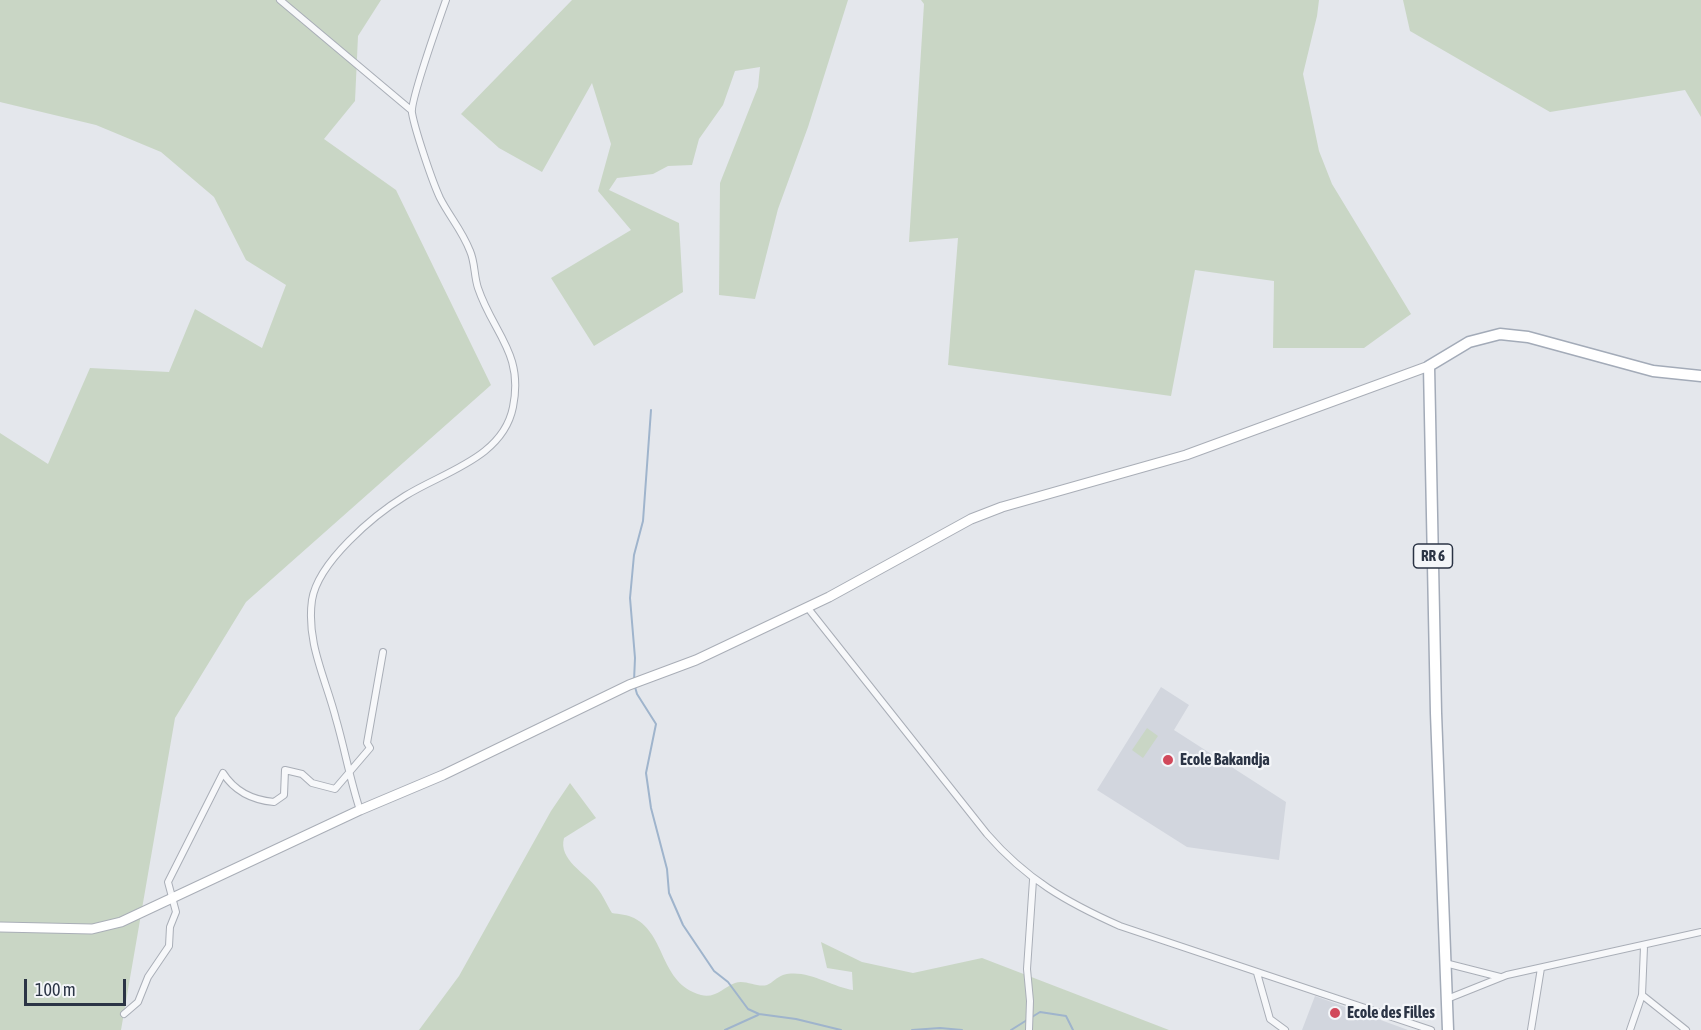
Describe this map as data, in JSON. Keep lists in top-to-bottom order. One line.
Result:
{"streets":{"main road":["RR 6"]},"places":["Ecole Bakandja","Ecole des Filles"],"scale_bar":"100 m"}
